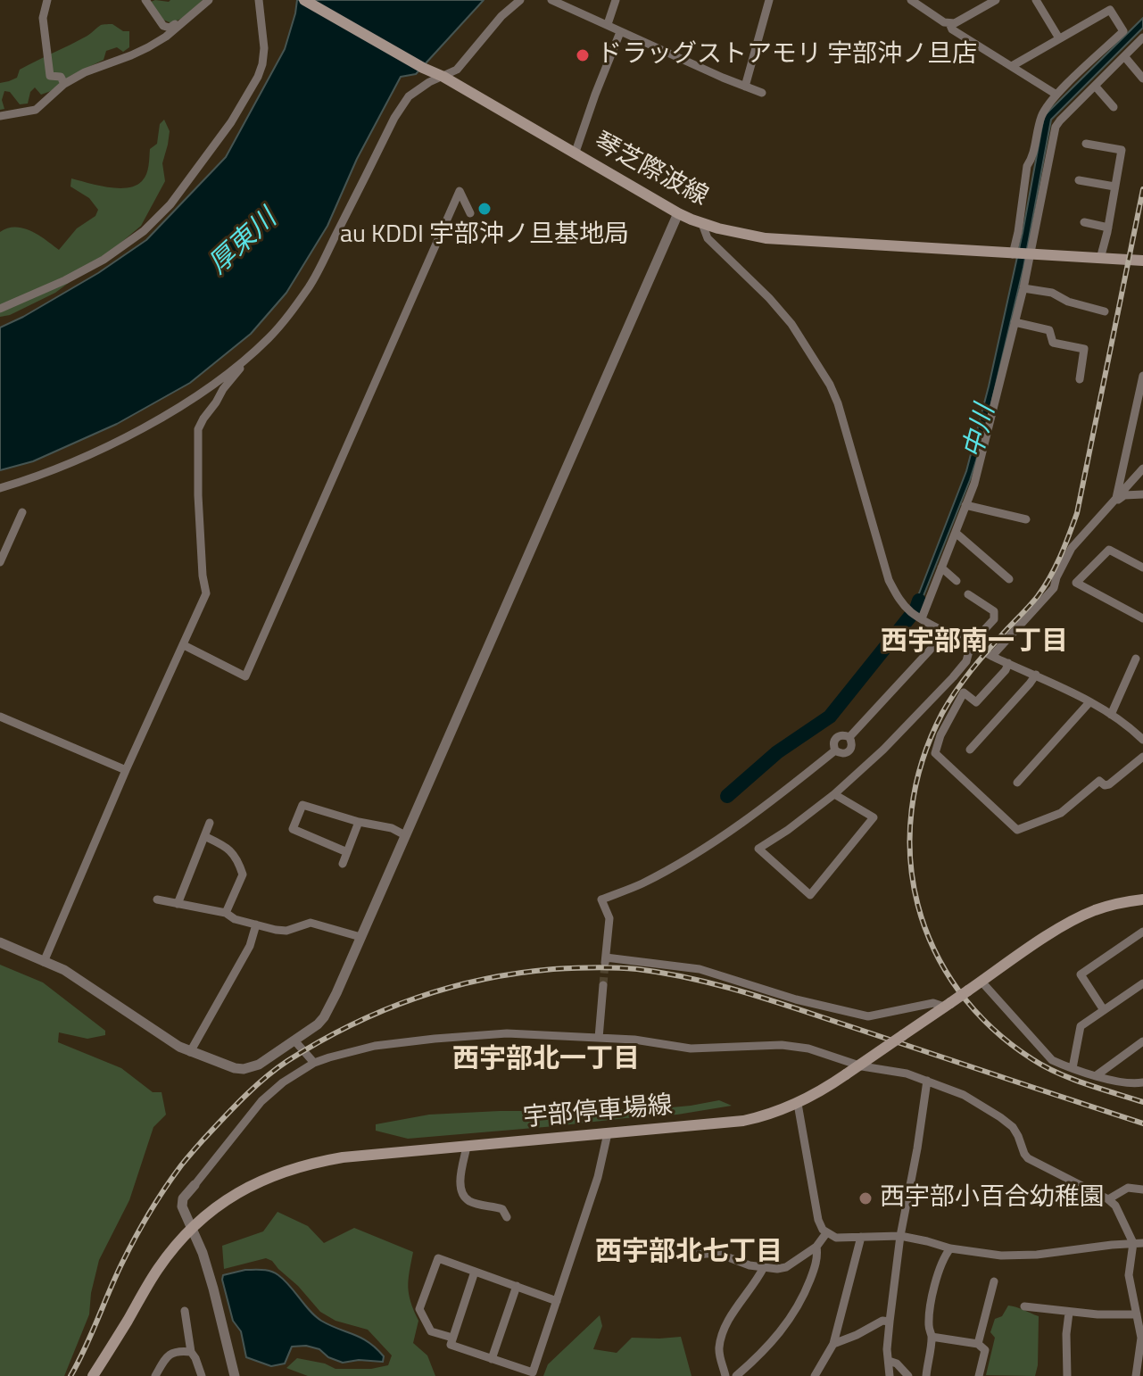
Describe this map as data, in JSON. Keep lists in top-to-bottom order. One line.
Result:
{"streets":{"main road":["琴芝際波線","宇部停車場線"]},"districts":["西宇部南一丁目","西宇部北一丁目","西宇部北七丁目"],"water":["厚東川","中川"],"places":["ドラッグストアモリ 宇部沖ノ旦店","au KDDI 宇部沖ノ旦基地局","西宇部小百合幼稚園"]}
